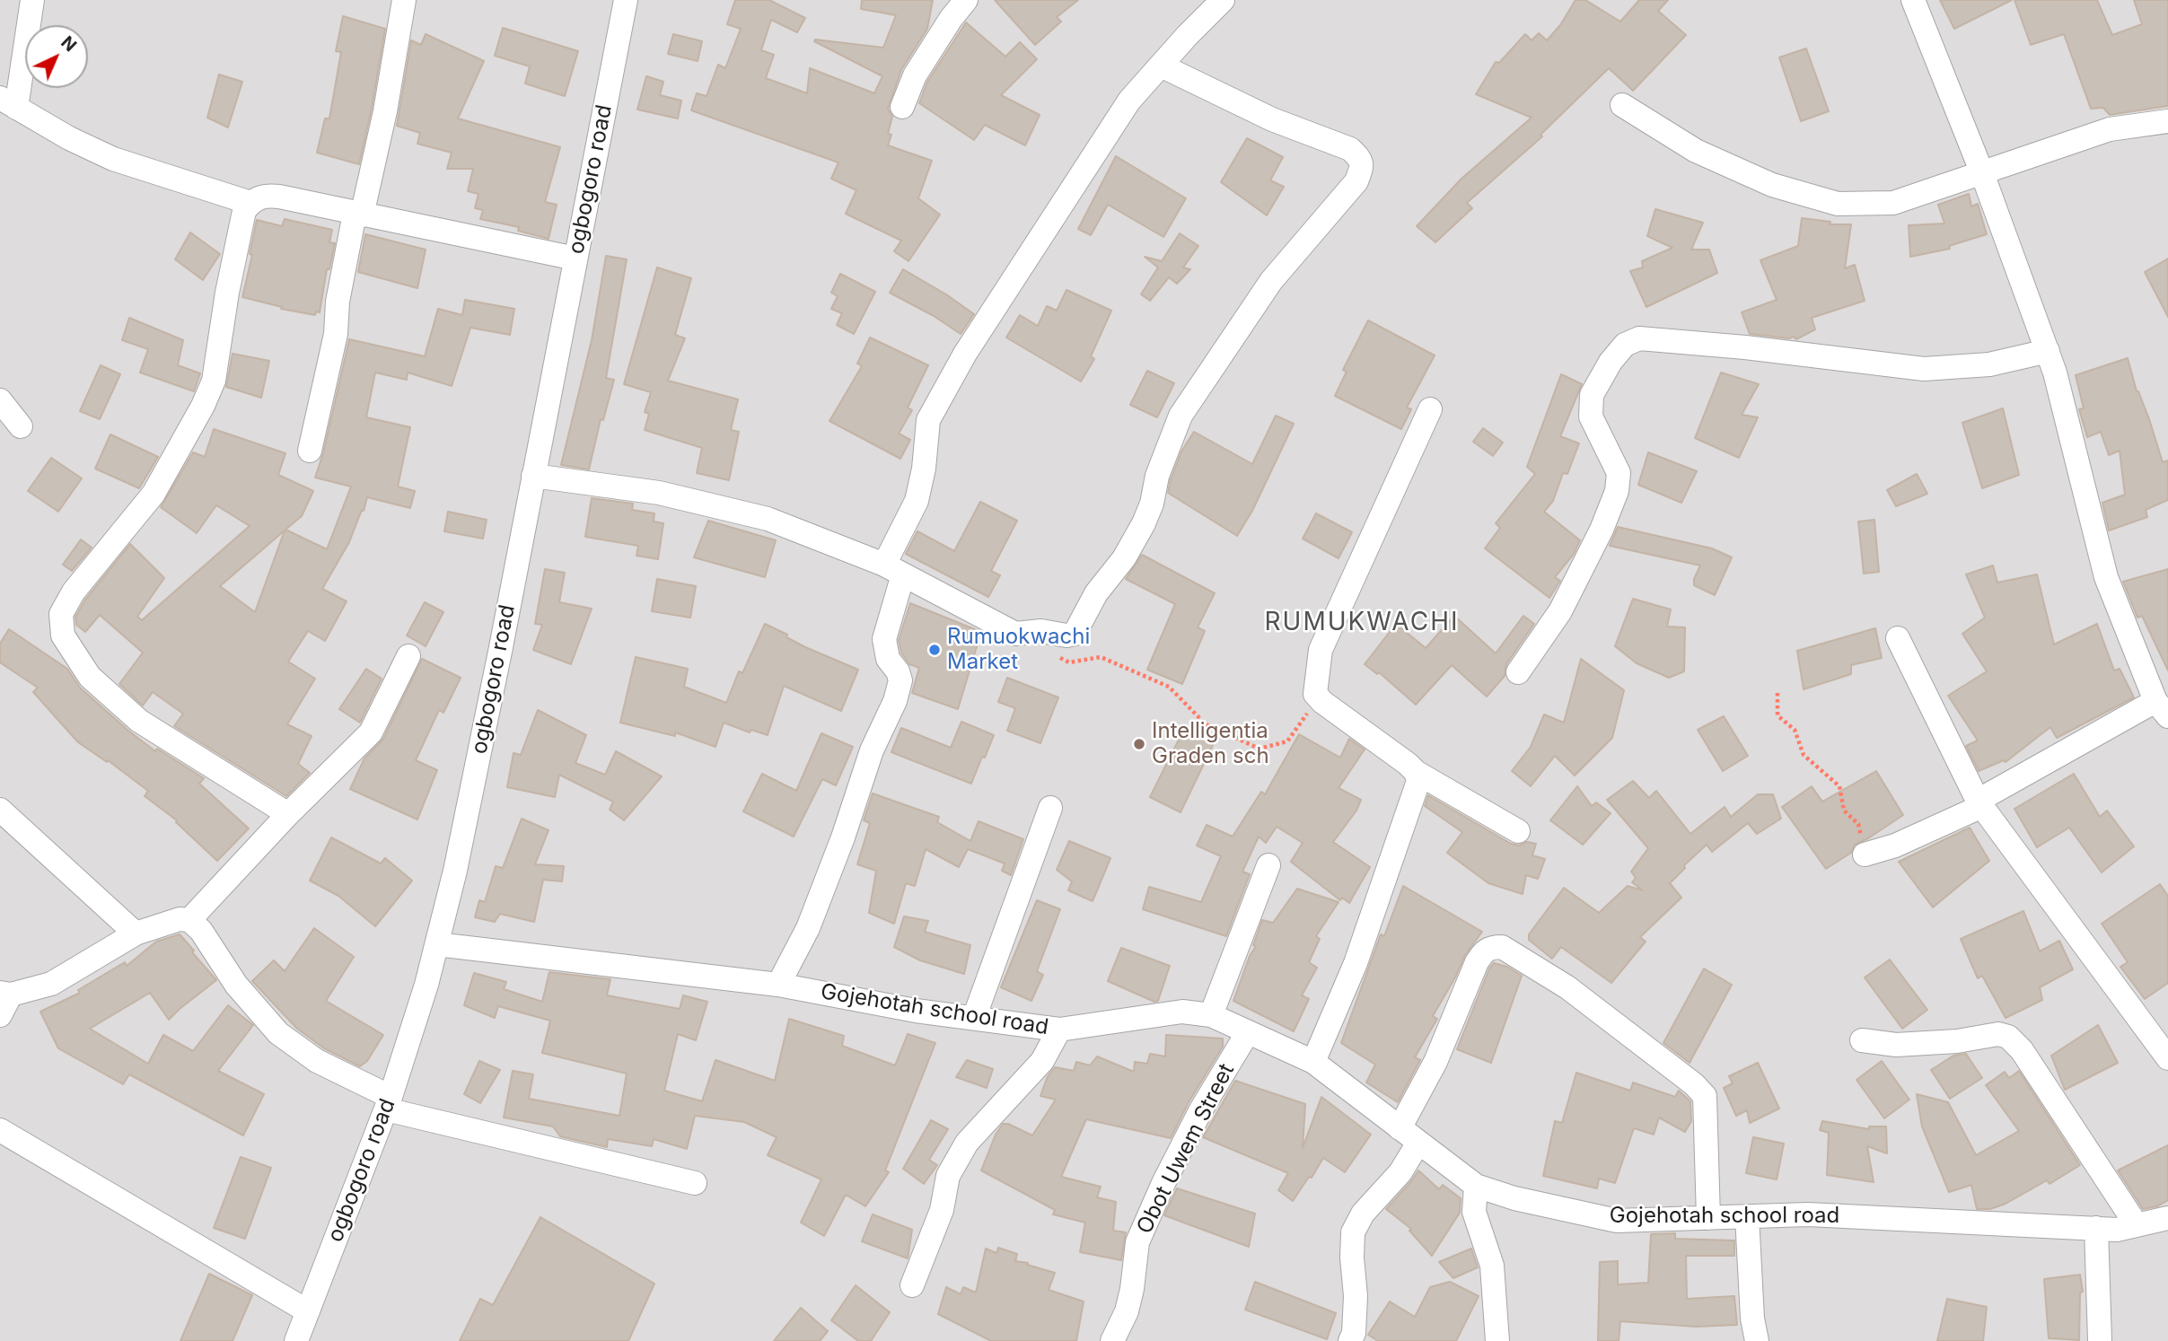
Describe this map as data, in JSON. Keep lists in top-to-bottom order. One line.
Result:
{"streets":{"street":["ogbogoro road","Gojehotah school road","Obot Uwem Street"]},"crossings":[["ogbogoro road","Gojehotah school road"],["Gojehotah school road","Obot Uwem Street"]],"districts":["RUMUKWACHI"],"places":["Rumuokwachi Market","Intelligentia Graden sch"],"north":"top right"}
